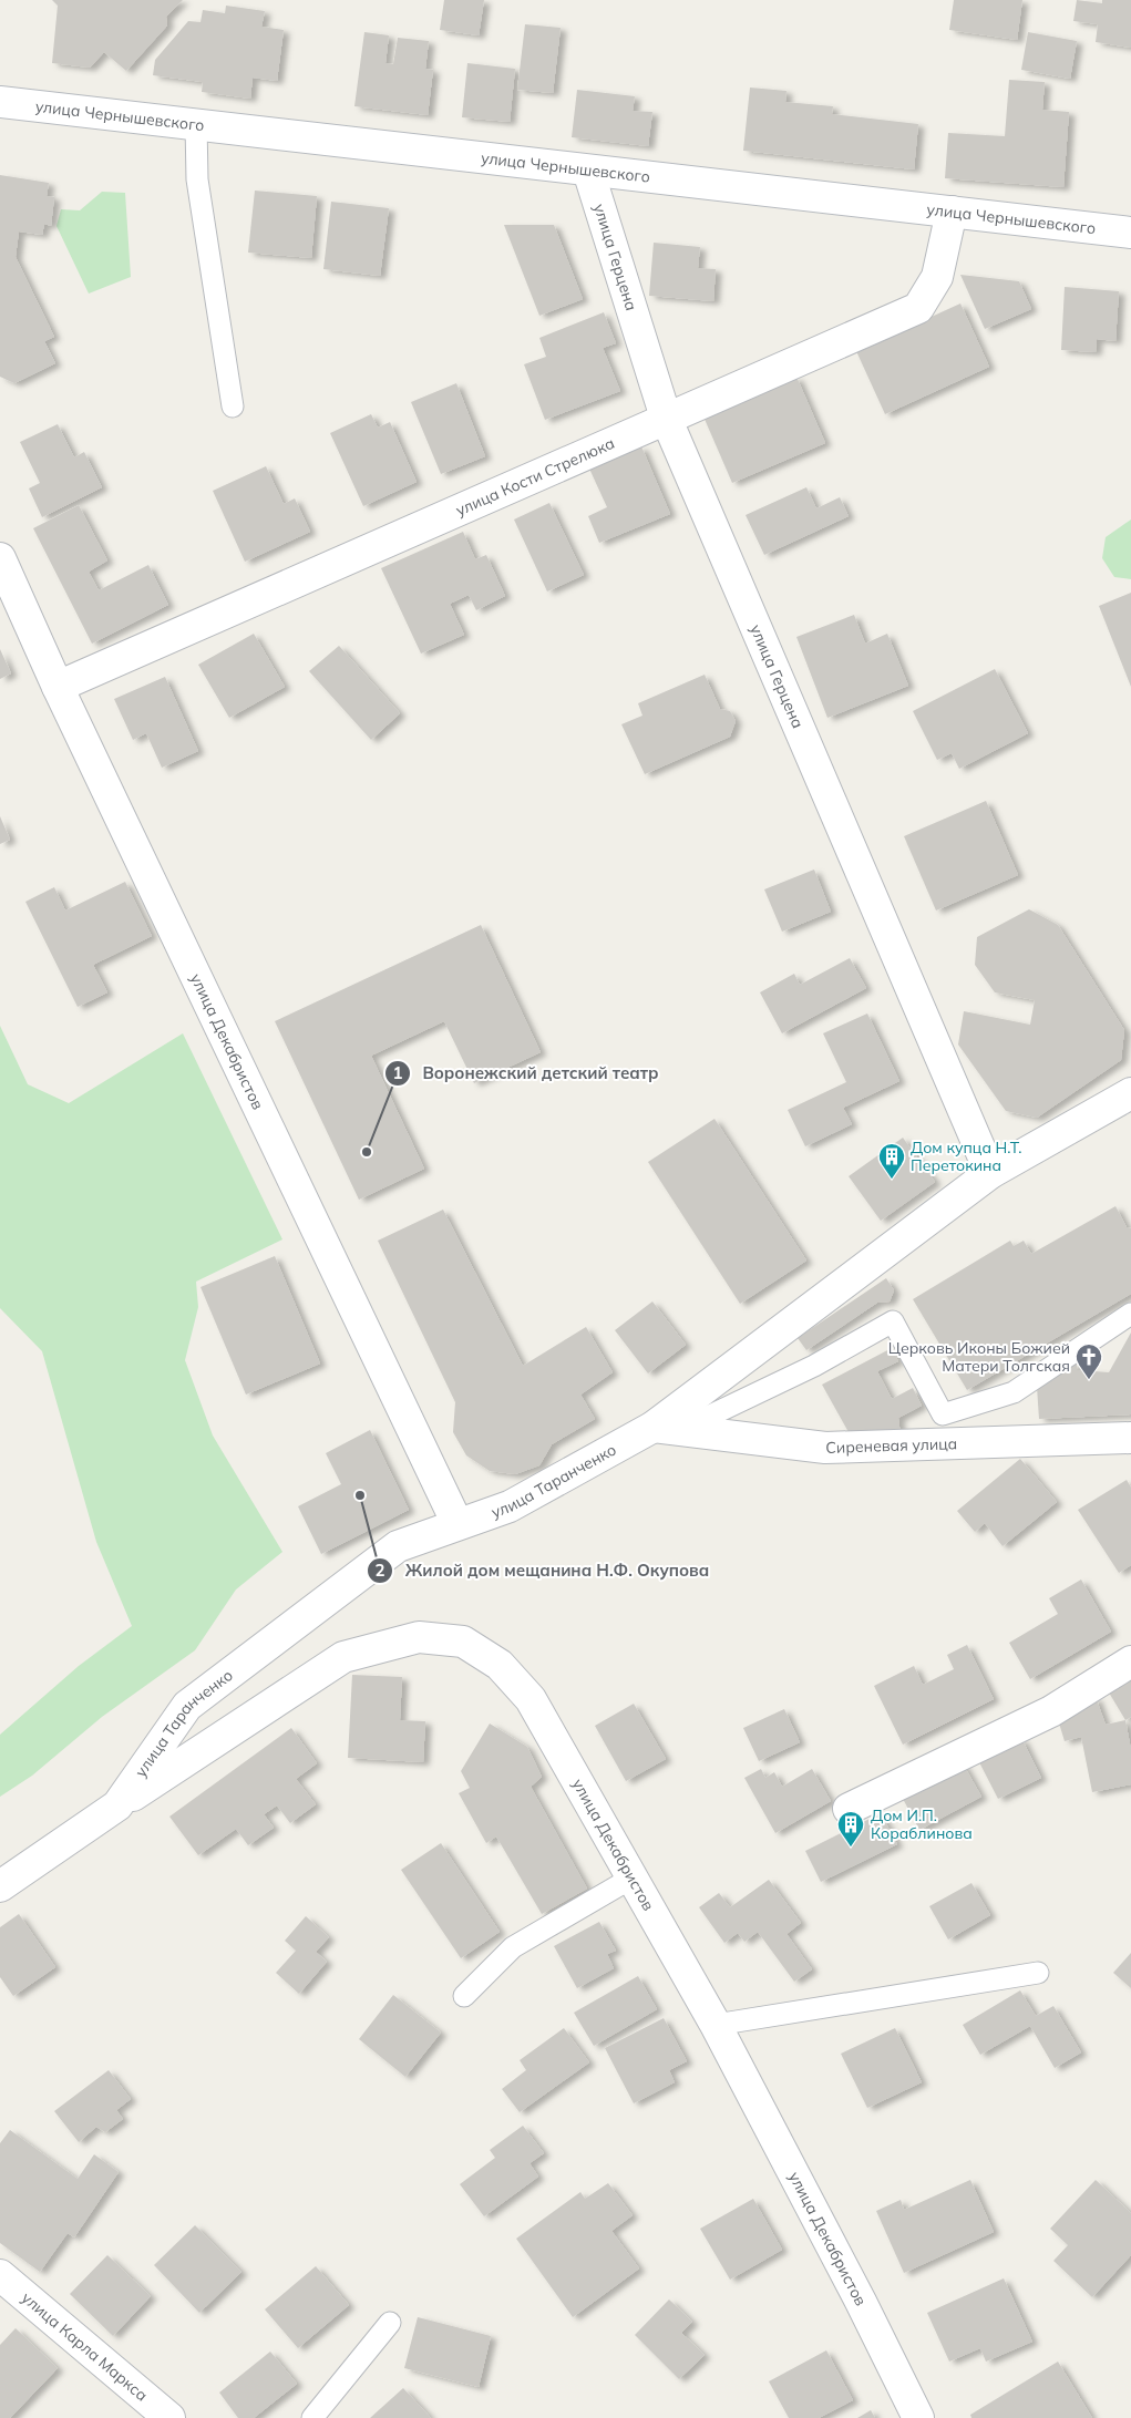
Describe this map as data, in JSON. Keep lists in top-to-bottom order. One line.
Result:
{"streets":{"street":["улица Чернышевского","улица Герцена","улица Кости Стрелюка","улица Декабристов","Сиреневая улица","улица Таранченко","улица Карла Маркса"]},"crossings":[["улица Чернышевского","улица Герцена"],["улица Чернышевского","улица Кости Стрелюка"],["улица Герцена","улица Кости Стрелюка"],["улица Герцена","улица Таранченко"],["улица Кости Стрелюка","улица Декабристов"],["улица Декабристов","улица Таранченко"],["Сиреневая улица","улица Таранченко"]],"places":{"other":["Воронежский детский театр","Жилой дом мещанина Н.Ф. Окупова"],"building":["Дом купца Н.Т. Перетокина","Дом И.П. Кораблинова"],"church":["Церковь Иконы Божией Матери Толгская"]}}
